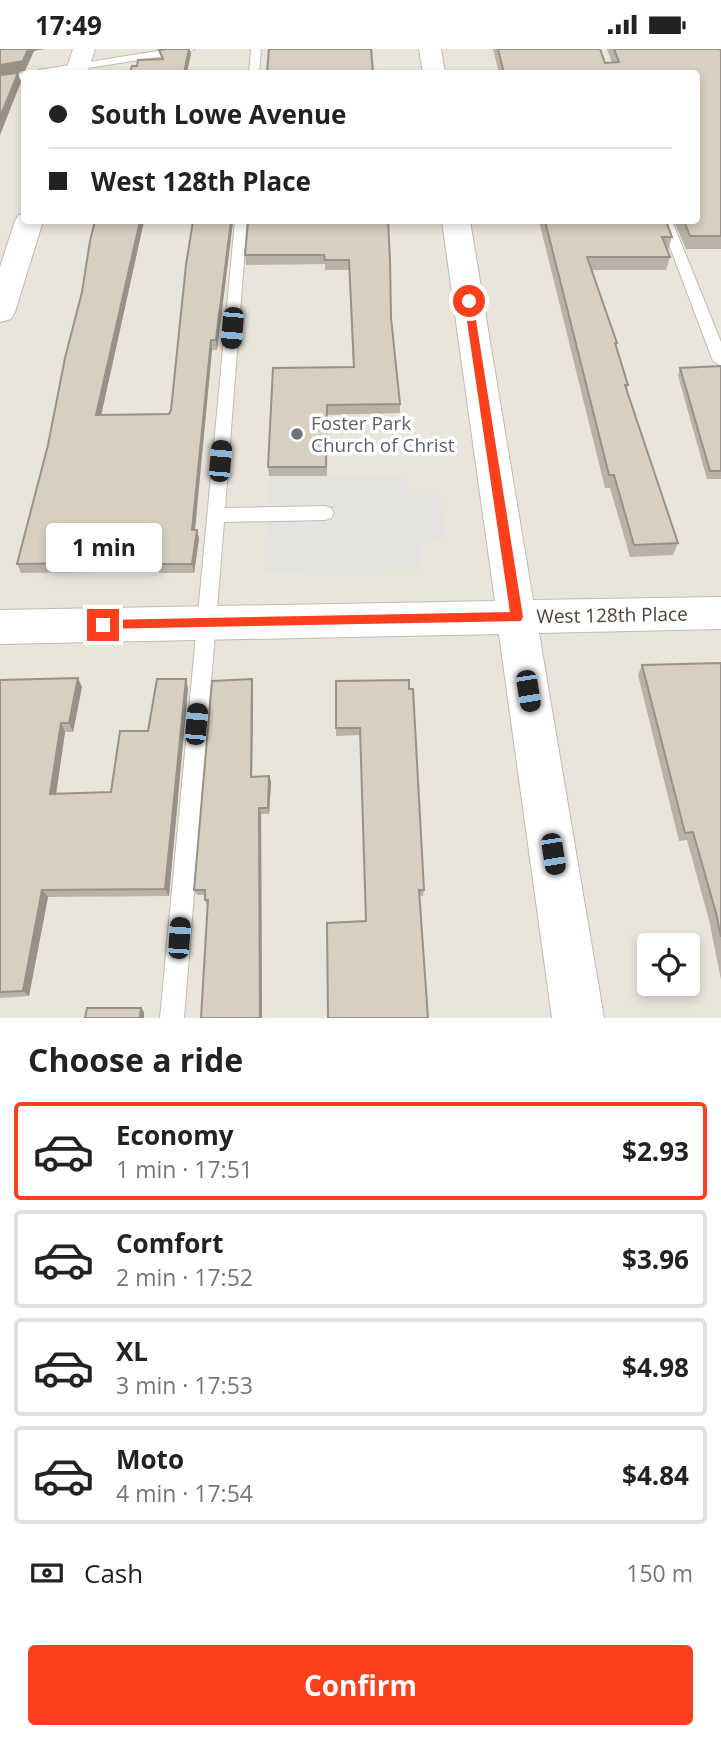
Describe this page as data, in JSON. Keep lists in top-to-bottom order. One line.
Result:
{"streets":{"street":["West 128th Place"]},"places":["Foster Park Church of Christ"],"page":{"status":"17:49","banner":["South Lowe Avenue","West 128th Place"],"bubble":"1 min","heading":"Choose a ride","list":[{"name":"Economy","note":"1 min · 17:51","value":"$2.93"},{"name":"Comfort","note":"2 min · 17:52","value":"$3.96"},{"name":"XL","note":"3 min · 17:53","value":"$4.98"},{"name":"Moto","note":"4 min · 17:54","value":"$4.84"}],"pay":["Cash","150 m"],"buttons":"Confirm"}}
